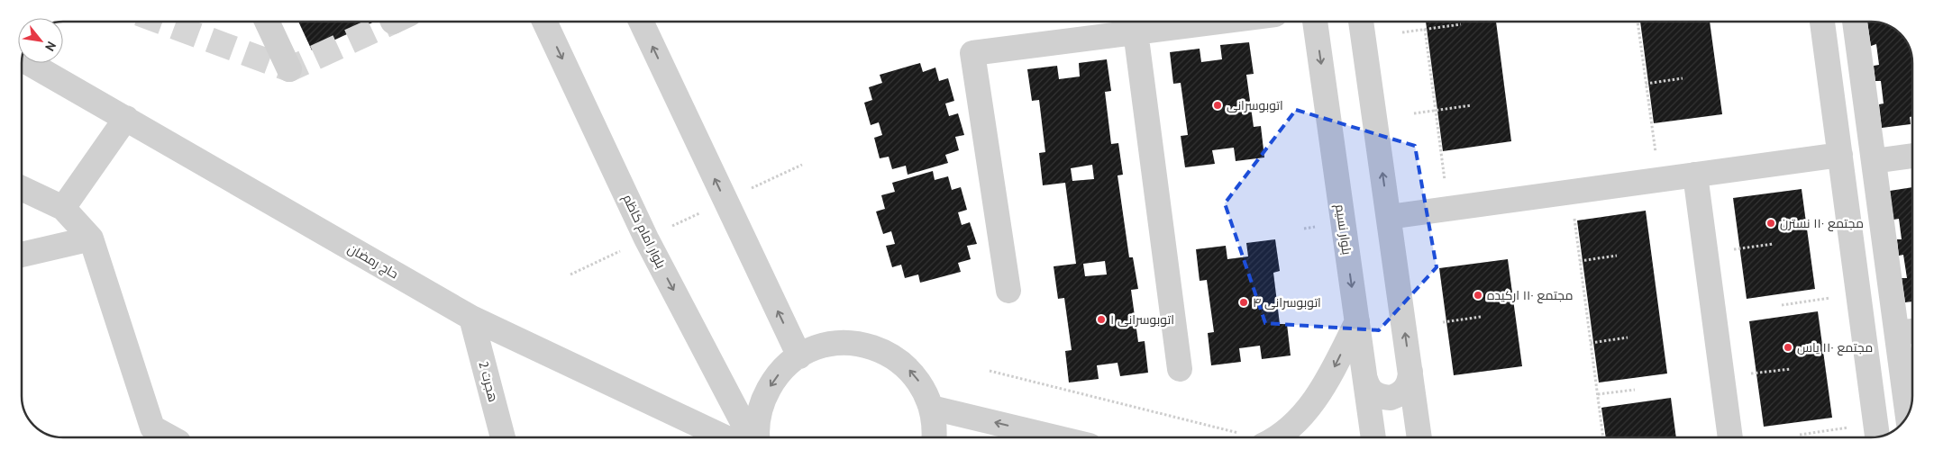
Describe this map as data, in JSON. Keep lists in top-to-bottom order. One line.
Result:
{"streets":{"street":["بلوار نسیم","بلوار امام کاظم","حاج رمضان","هجرت 2"]},"crossings":[["حاج رمضان","هجرت 2"]],"places":["اتوبوسرانی","مجتمع ۱۱۰ نسترن","مجتمع ۱۱۰ ارکیده","اتوبوسرانی ۴","اتوبوسرانی ۱","مجتمع ۱۱۰ یاس"],"north":"bottom right"}
